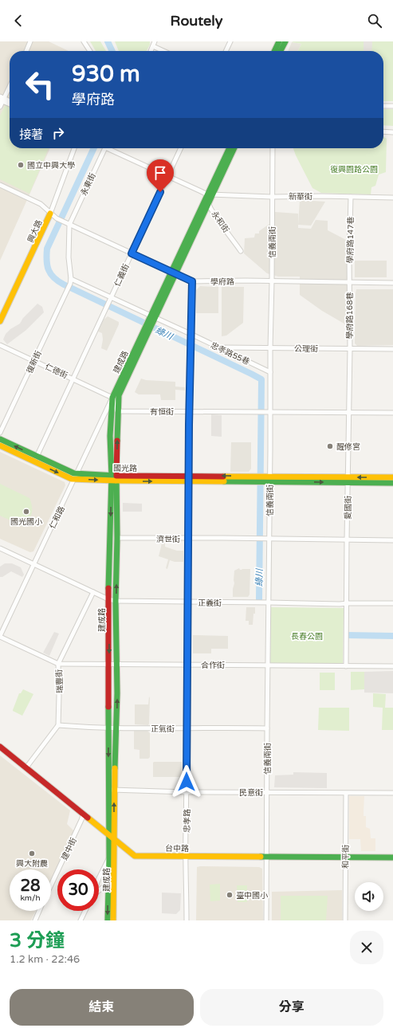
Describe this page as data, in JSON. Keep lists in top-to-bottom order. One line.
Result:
{"streets":{"main road":["興大路","建成路","國光路","台中路"],"street":["永東街","新華街","永和街","學府路147巷","信義南街","仁義街","學府路","學府路168巷","公理街","忠孝路55巷","復新街","仁德街","有恒街","愛國街","仁和路","濟世街","正義街","合作街","瑞豐街","正氣街","民意街","忠孝路","建中街","和平街"]},"crossings":[["永東街","學府路"],["新華街","學府路147巷"],["新華街","信義南街"],["興大路","學府路"],["學府路147巷","學府路"],["學府路147巷","學府路168巷"],["信義南街","學府路"],["信義南街","公理街"],["信義南街","忠孝路55巷"],["信義南街","有恒街"],["信義南街","國光路"],["信義南街","濟世街"],["信義南街","正義街"],["信義南街","合作街"],["信義南街","正氣街"],["信義南街","民意街"],["信義南街","台中路"],["仁義街","學府路"],["仁義街","忠孝路55巷"],["仁義街","仁德街"],["學府路","學府路168巷"],["學府路","忠孝路"],["學府路168巷","公理街"],["學府路168巷","愛國街"],["公理街","忠孝路55巷"],["公理街","愛國街"],["忠孝路55巷","復新街"],["忠孝路55巷","忠孝路"],["復新街","仁德街"],["建成路","仁德街"],["建成路","有恒街"],["建成路","國光路"],["建成路","仁和路"],["建成路","濟世街"],["建成路","正義街"],["建成路","合作街"],["建成路","正氣街"],["建成路","民意街"],["建成路","台中路"],["仁德街","仁和路"],["有恒街","忠孝路"],["國光路","仁和路"],["國光路","忠孝路"],["愛國街","正義街"],["愛國街","合作街"],["仁和路","正義街"],["仁和路","合作街"],["濟世街","忠孝路"],["正義街","瑞豐街"],["正義街","忠孝路"],["合作街","瑞豐街"],["合作街","忠孝路"],["瑞豐街","正氣街"],["正氣街","忠孝路"],["民意街","忠孝路"],["民意街","和平街"],["忠孝路","台中路"],["台中路","建中街"],["台中路","和平街"]],"water":["綠川"],"parks":["復興園路公園","長春公園"],"places":["國立中興大學","醒修宮","國光國小","興大附農","臺中國小"],"page":{"header":"Routely","turn":["930 m","學府路"],"then":"接著","speed":"28 km/h","limit":"30","heading":["3 分鐘","1.2 km · 22:46"],"buttons":["結束","分享"]}}
